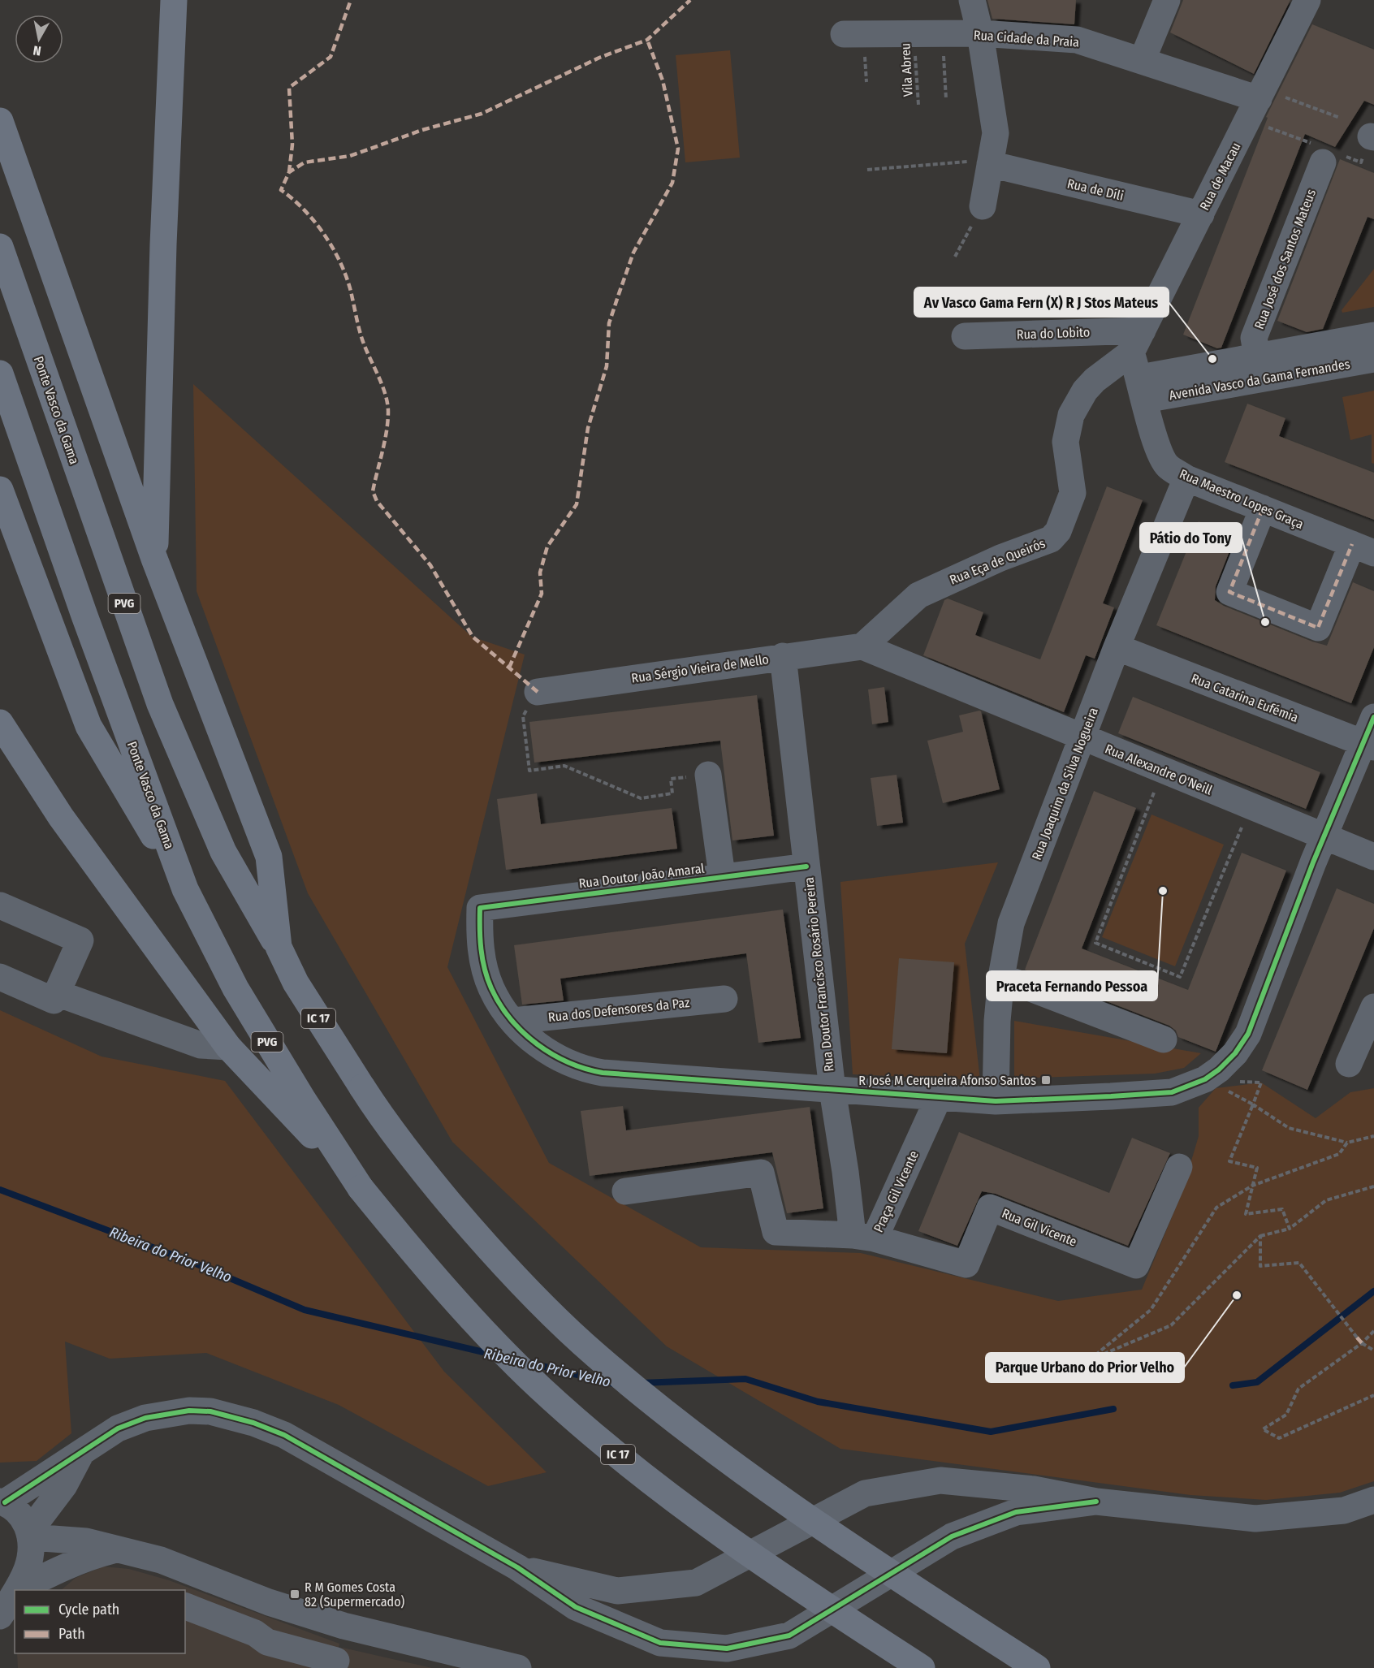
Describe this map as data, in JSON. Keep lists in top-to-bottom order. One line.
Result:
{"streets":{"highway":["Ponte Vasco da Gama","PVG","IC 17"],"street":["Rua Cidade da Praia","Rua de Macau","Rua de Díli","Rua José dos Santos Mateus","Rua do Lobito","Avenida Vasco da Gama Fernandes","Rua Maestro Lopes Graça","Rua Eça de Queirós","Rua Sérgio Vieira de Mello","Rua Catarina Eufémia","Rua Alexandre O'Neill","Rua Joaquim da Silva Nogueira","Rua Doutor João Amaral","Rua Doutor Francisco Rosário Pereira","Rua dos Defensores da Paz","Praça Gil Vicente","Rua Gil Vicente"],"path":["Vila Abreu"]},"crossings":[["Rua Cidade da Praia","Vila Abreu"],["Rua Cidade da Praia","Rua de Macau"],["Rua de Macau","Rua de Díli"],["Rua de Macau","Rua do Lobito"],["Rua de Macau","Rua Maestro Lopes Graça"],["Rua de Macau","Rua Eça de Queirós"],["Rua José dos Santos Mateus","Avenida Vasco da Gama Fernandes"],["Rua do Lobito","Rua Maestro Lopes Graça"],["Rua do Lobito","Rua Eça de Queirós"],["Avenida Vasco da Gama Fernandes","Rua Maestro Lopes Graça"],["Ponte Vasco da Gama","IC 17"],["Rua Maestro Lopes Graça","Rua Eça de Queirós"],["Rua Maestro Lopes Graça","Rua Joaquim da Silva Nogueira"],["Rua Eça de Queirós","Rua Sérgio Vieira de Mello"],["Rua Eça de Queirós","Rua Alexandre O'Neill"],["Rua Sérgio Vieira de Mello","Rua Alexandre O'Neill"],["Rua Sérgio Vieira de Mello","Rua Doutor Francisco Rosário Pereira"],["Rua Catarina Eufémia","Rua Joaquim da Silva Nogueira"],["Rua Alexandre O'Neill","Rua Joaquim da Silva Nogueira"],["Rua Doutor João Amaral","Rua Doutor Francisco Rosário Pereira"],["Rua Doutor João Amaral","Rua dos Defensores da Paz"],["Rua Doutor Francisco Rosário Pereira","Praça Gil Vicente"],["Praça Gil Vicente","Rua Gil Vicente"]],"water":["Ribeira do Prior Velho"],"places":{"other":["Av Vasco Gama Fern (X) R J Stos Mateus","Pátio do Tony","Praceta Fernando Pessoa","Parque Urbano do Prior Velho"],"transit":["R José M Cerqueira Afonso Santos","R M Gomes Costa 82 (Supermercado)"]},"legend":["Cycle path","Path"],"north":"bottom"}
